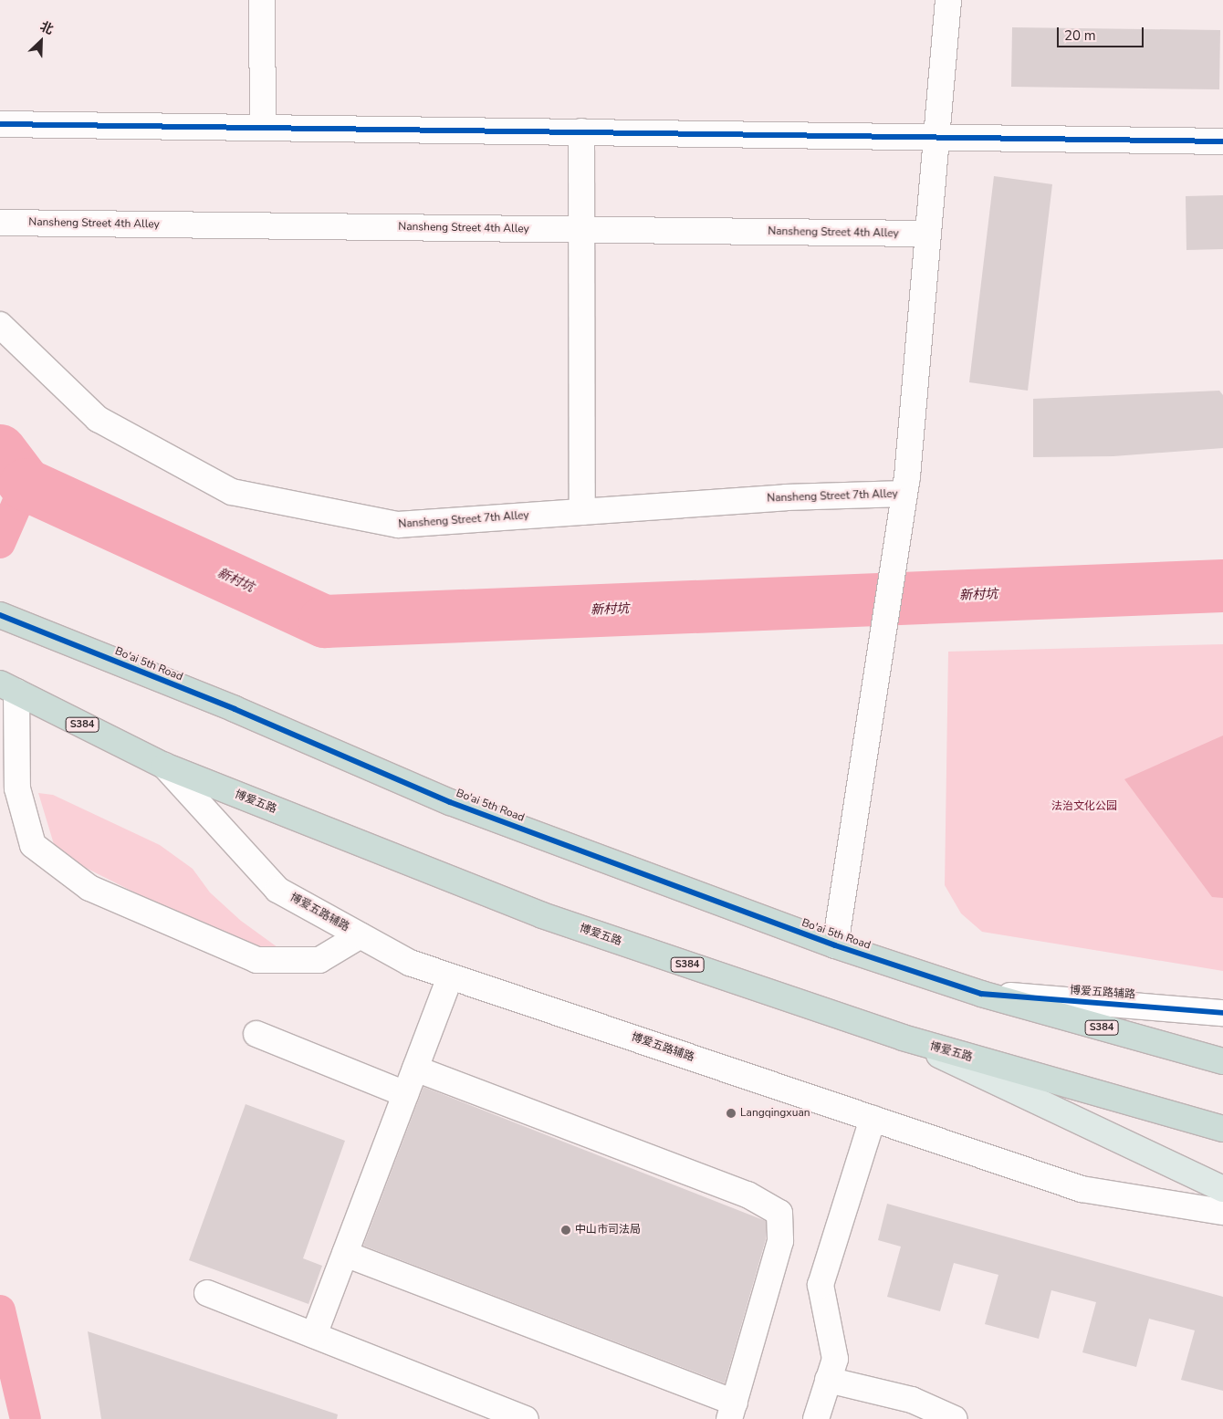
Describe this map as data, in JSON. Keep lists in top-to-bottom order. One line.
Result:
{"streets":{"highway":["Bo'ai 5th Road","S384","博爱五路"],"street":["Nansheng Street 4th Alley","Nansheng Street 7th Alley","博爱五路辅路"]},"crossings":[["Bo'ai 5th Road","S384"],["Bo'ai 5th Road","博爱五路辅路"],["S384","博爱五路辅路"],["博爱五路","博爱五路辅路"]],"water":["新村坑"],"parks":["法治文化公园"],"places":["Langqingxuan","中山市司法局"],"scale_bar":"20 m","north":"top right"}
